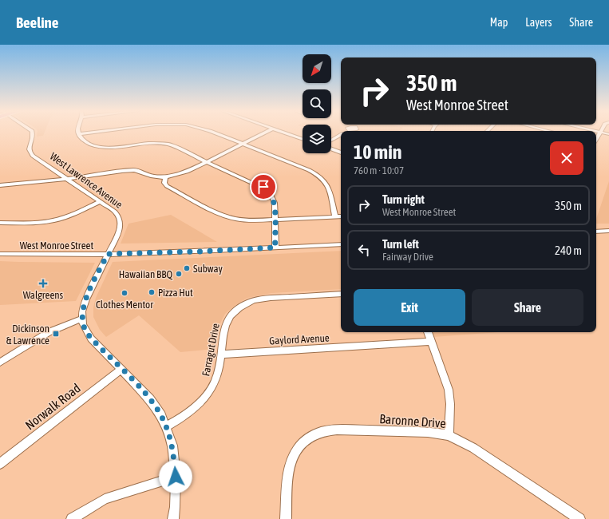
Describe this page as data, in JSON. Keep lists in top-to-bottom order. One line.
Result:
{"streets":{"street":["West Lawrence Avenue","West Monroe Street","Gaylord Avenue","Farragut Drive","Norwalk Road","Baronne Drive"]},"crossings":[["West Lawrence Avenue","West Monroe Street"],["West Lawrence Avenue","Farragut Drive"],["West Lawrence Avenue","Norwalk Road"],["Gaylord Avenue","Farragut Drive"]],"places":{"other":["Subway","Hawaiian BBQ","Pizza Hut","Clothes Mentor"],"health":["Walgreens"],"transit":["Dickinson & Lawrence"]},"north":"bottom left","page":{"header":"Beeline","nav":["Map","Layers","Share"],"turn":["350 m","West Monroe Street"],"heading":["10 min","760 m · 10:07"],"list":[{"name":"Turn right","note":"West Monroe Street","value":"350 m"},{"name":"Turn left","note":"Fairway Drive","value":"240 m"}],"buttons":["Exit","Share"]}}
